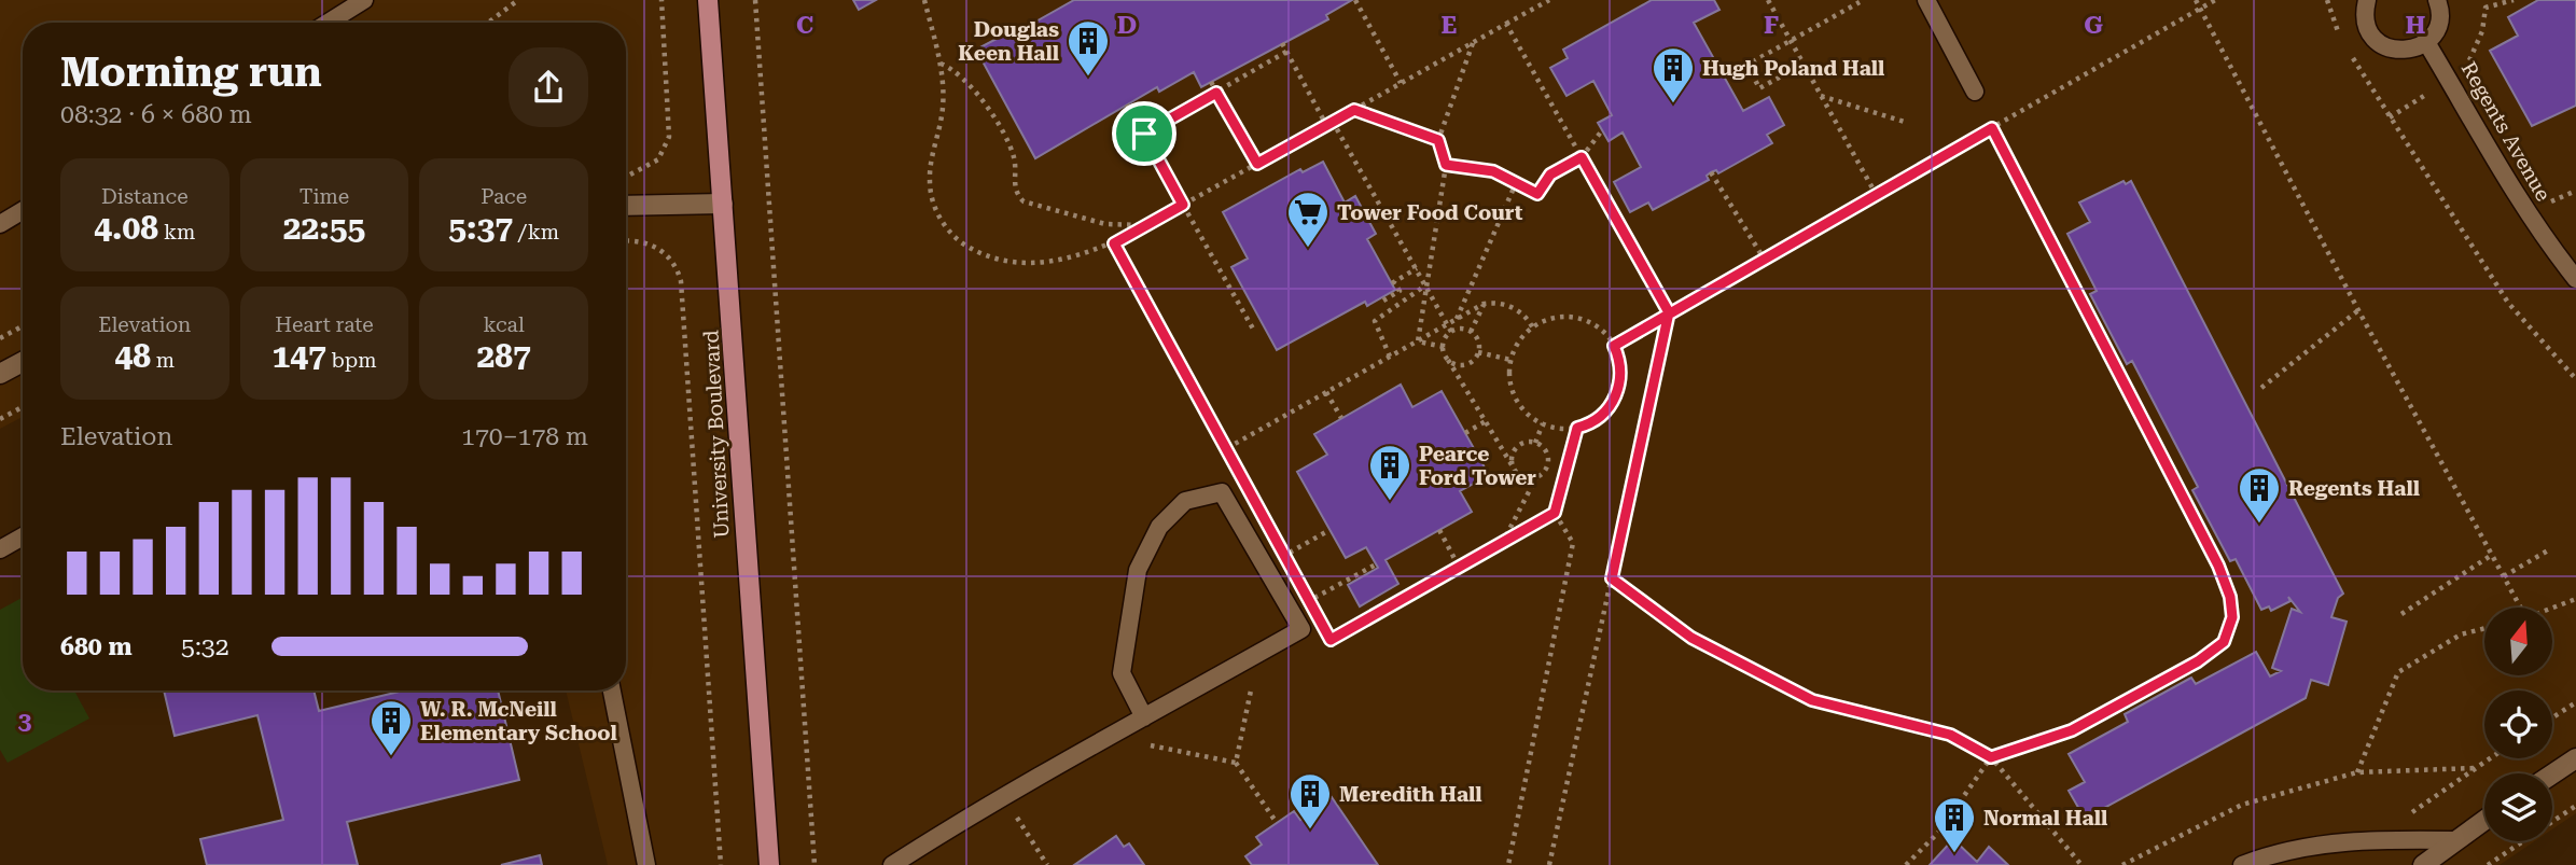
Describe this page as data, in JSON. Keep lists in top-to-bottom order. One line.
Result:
{"streets":{"main road":["University Boulevard"],"lane":["Regents Avenue"]},"places":{"building":["Douglas Keen Hall","Hugh Poland Hall","Pearce Ford Tower","Regents Hall","W. R. McNeill Elementary School","Meredith Hall","Normal Hall"],"supermarket":["Tower Food Court"]},"north":"top","page":{"heading":["Morning run","08:32 · 6 × 680 m"],"stats":[["Distance","4.08 km"],["Time","22:55"],["Pace","5:37 /km"],["Elevation","48 m"],["Heart rate","147 bpm"],["kcal","287"]],"chart":["Elevation","170–178 m"],"list":[{"name":"680 m","note":"5:32"}]},"grid":{"columns":["C","D","E","F","G","H"],"rows":["3"]}}
